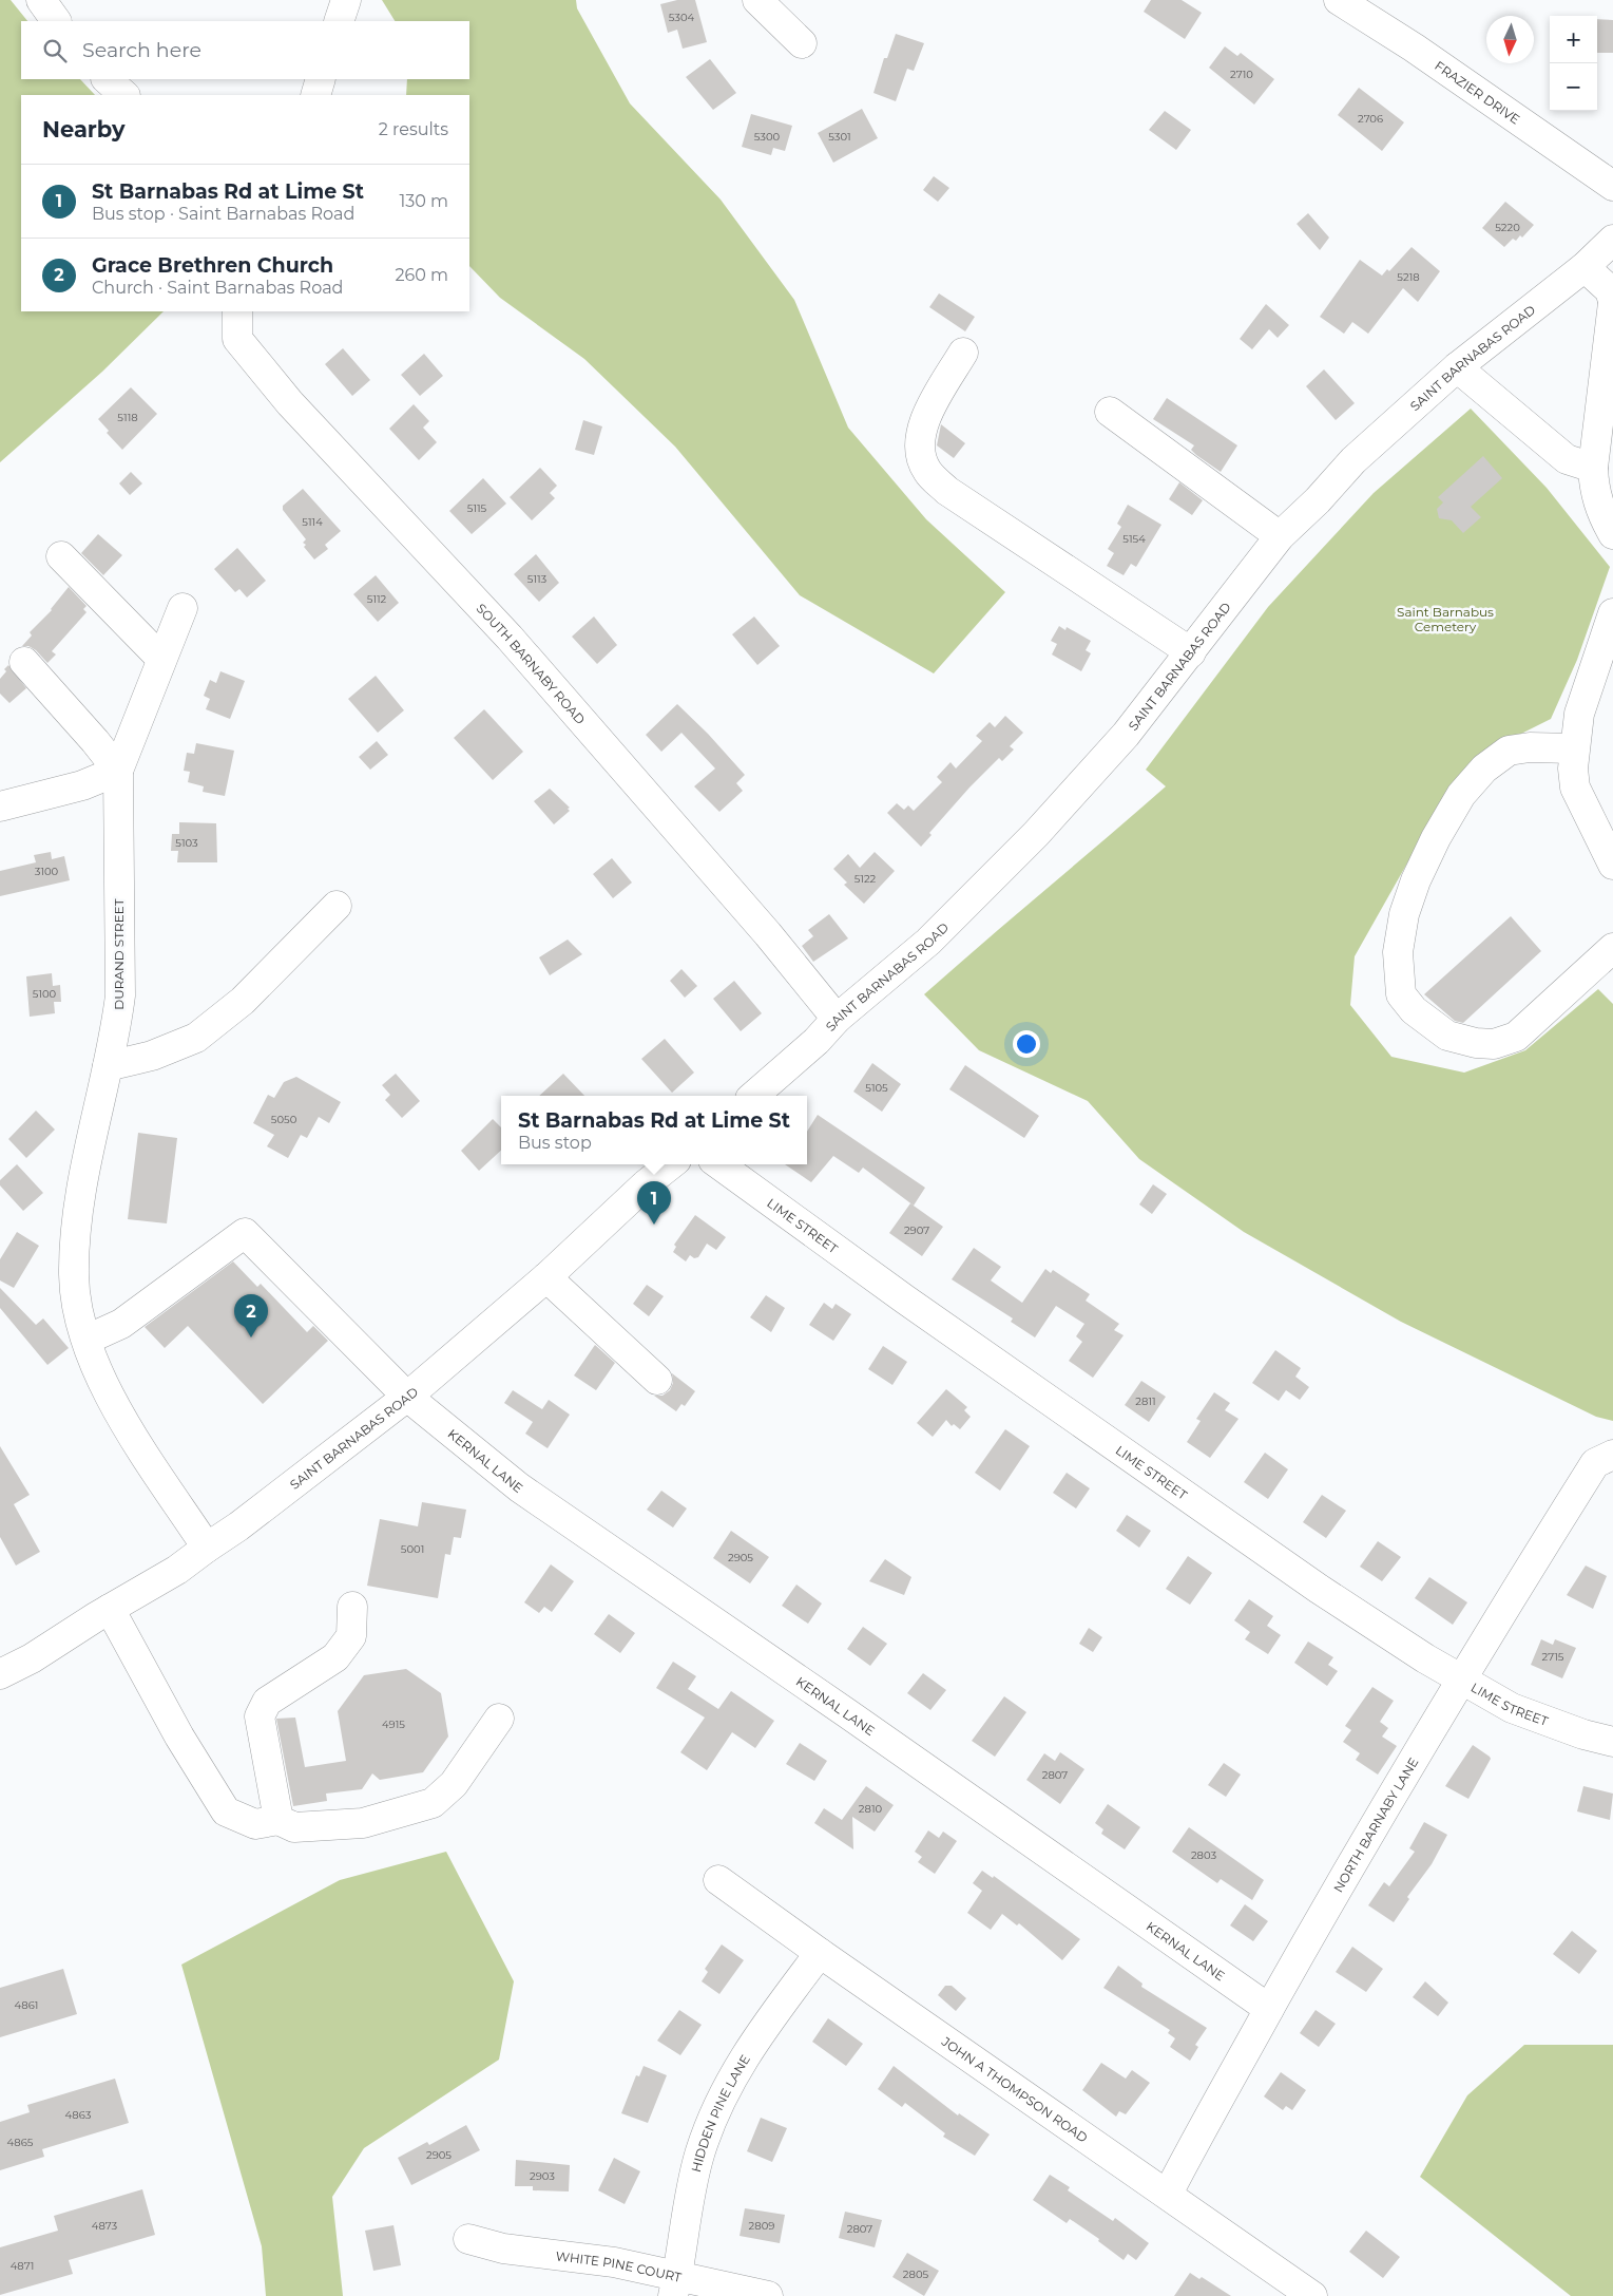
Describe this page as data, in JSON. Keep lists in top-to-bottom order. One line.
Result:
{"streets":{"street":["FRAZIER DRIVE","SAINT BARNABAS ROAD","SOUTH BARNABY ROAD","DURAND STREET","LIME STREET","KERNAL LANE","NORTH BARNABY LANE","JOHN A THOMPSON ROAD","HIDDEN PINE LANE","WHITE PINE COURT"]},"crossings":[["SAINT BARNABAS ROAD","SOUTH BARNABY ROAD"],["SAINT BARNABAS ROAD","DURAND STREET"],["SAINT BARNABAS ROAD","KERNAL LANE"],["DURAND STREET","KERNAL LANE"],["LIME STREET","NORTH BARNABY LANE"],["KERNAL LANE","NORTH BARNABY LANE"],["NORTH BARNABY LANE","JOHN A THOMPSON ROAD"],["JOHN A THOMPSON ROAD","HIDDEN PINE LANE"],["HIDDEN PINE LANE","WHITE PINE COURT"]],"parks":["Saint Barnabus Cemetery"],"house_numbers":["5304","2710","2706","5300","5301","5220","5218","5118","5115","5114","5154","5113","5112","5103","3100","5122","5100","5105","5050","2907","2811","5001","2905","2715","4915","2807","2810","2803","4861","4863","4865","2905","2903","4873","2809","2807","4871","2805"],"north":"bottom","page":{"map_buttons":["+","−"],"search":"Search here","heading":["Nearby","2 results"],"list":[{"mark":"1","name":"St Barnabas Rd at Lime St","note":"Bus stop · Saint Barnabas Road","value":"130 m"},{"mark":"2","name":"Grace Brethren Church","note":"Church · Saint Barnabas Road","value":"260 m"}],"popup":["St Barnabas Rd at Lime St","Bus stop"],"pins":["1","2"]}}
